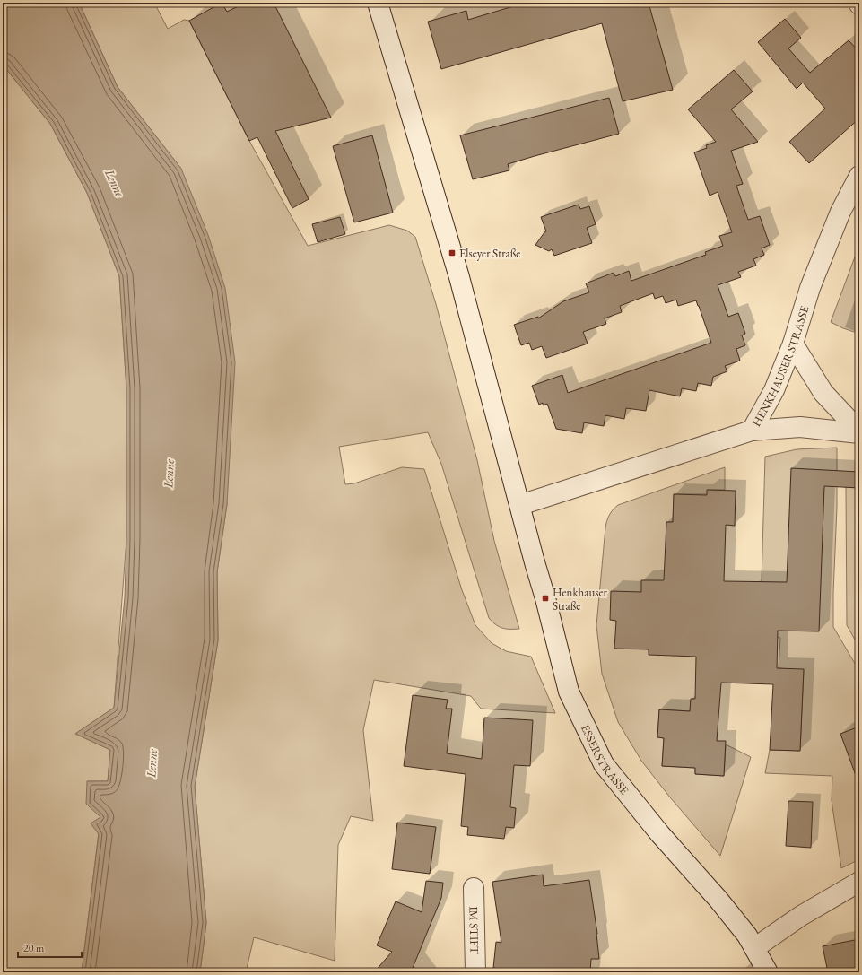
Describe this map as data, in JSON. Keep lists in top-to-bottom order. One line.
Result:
{"streets":{"main road":["HENKHAUSER STRASSE","ESSERSTRASSE","IM STIFT"]},"crossings":[["HENKHAUSER STRASSE","ESSERSTRASSE"]],"water":["Lenne"],"places":{"transit":["Elseyer Straße","Henkhauser Straße"]},"scale_bar":"20 m"}
